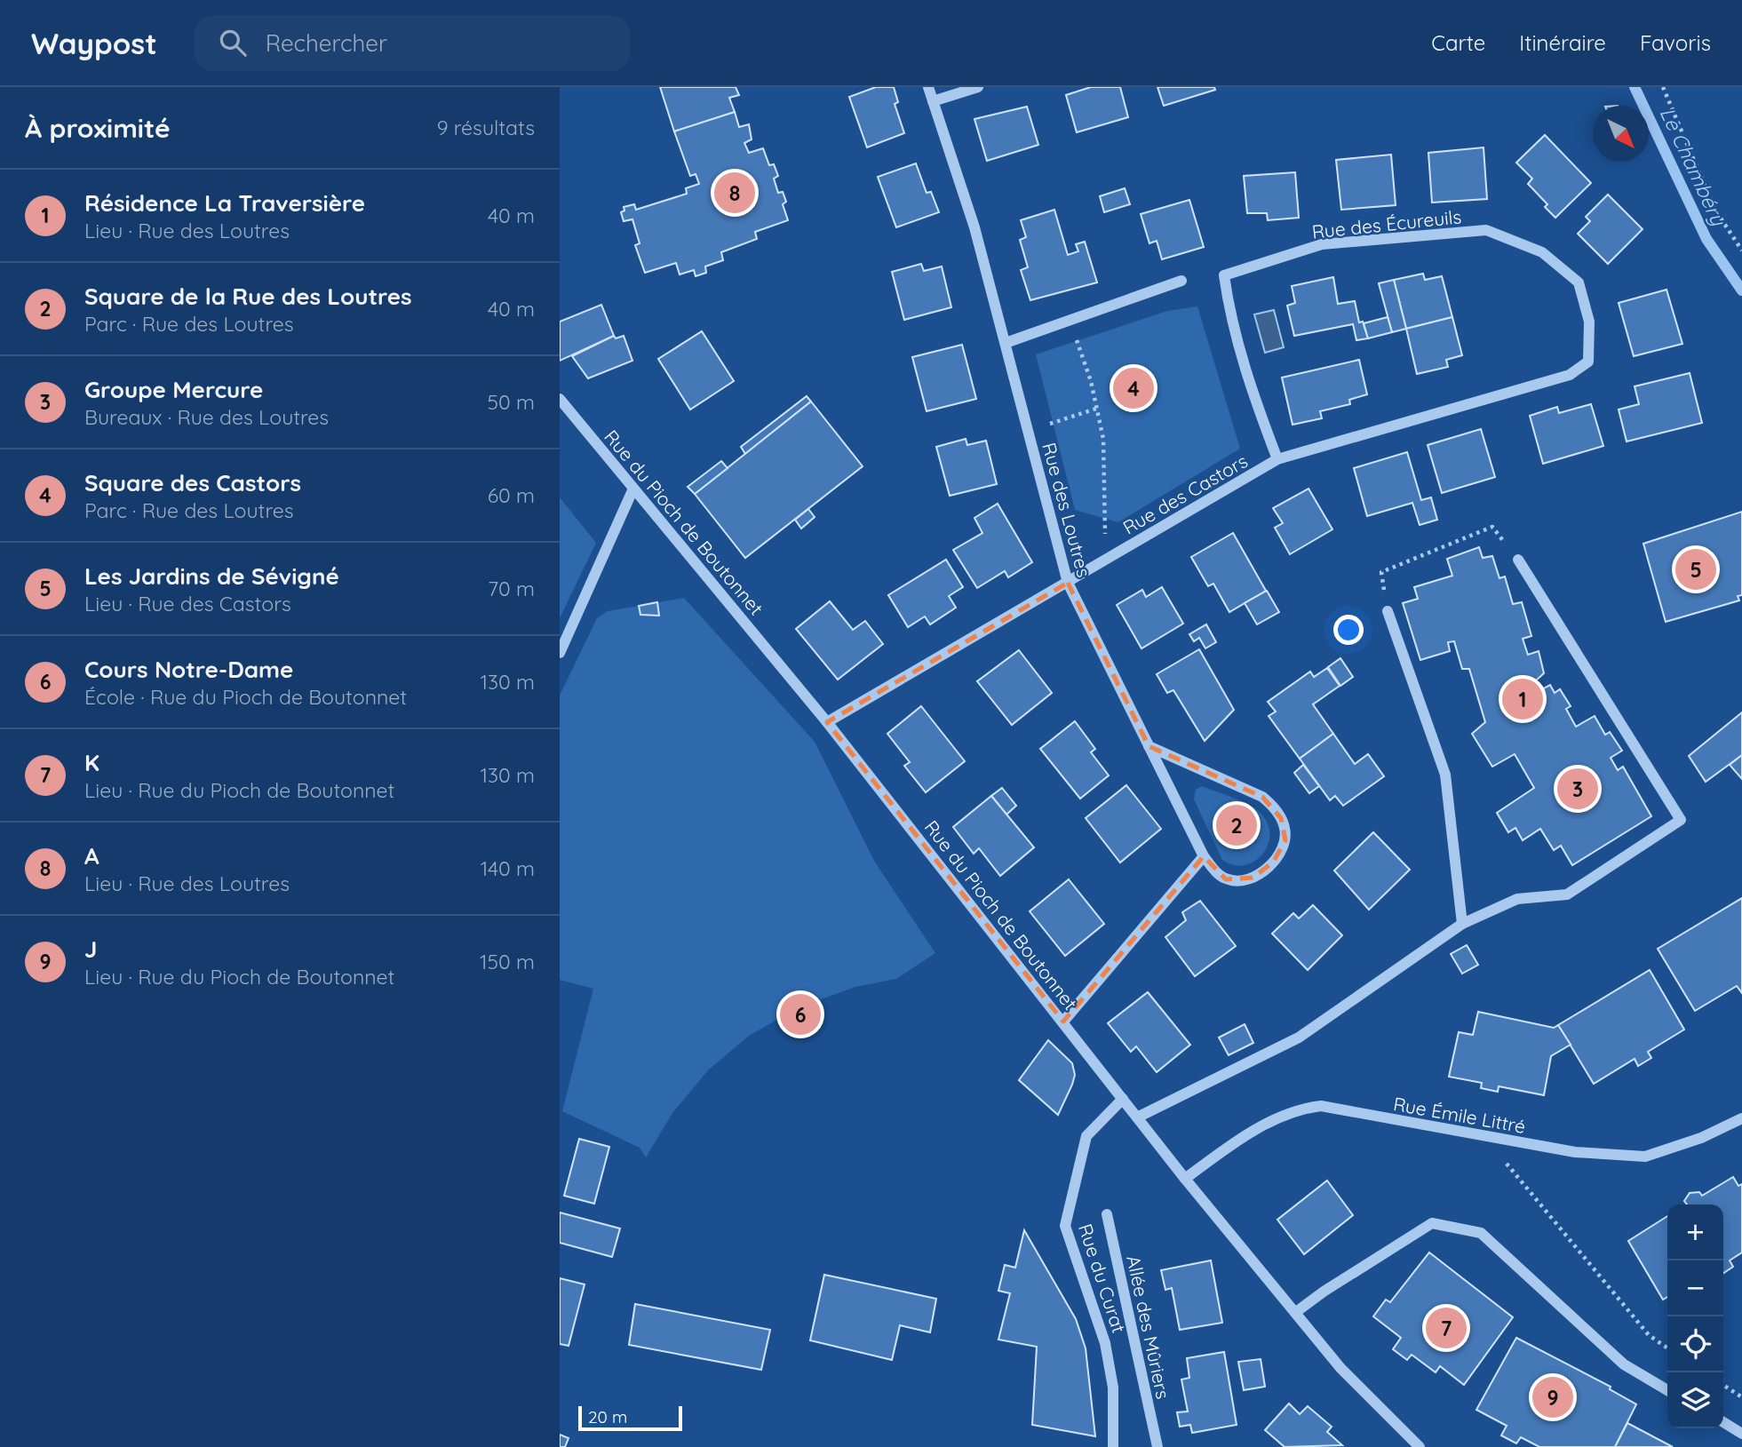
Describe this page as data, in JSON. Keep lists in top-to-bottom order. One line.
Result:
{"streets":{"street":["Rue des Écureuils","Rue des Castors","Rue des Loutres","Rue du Pioch de Boutonnet","Rue Émile Littré","Rue du Curat","Allée des Mûriers"]},"crossings":[["Rue des Écureuils","Rue des Castors"],["Rue des Castors","Rue des Loutres"],["Rue des Castors","Rue du Pioch de Boutonnet"],["Rue du Pioch de Boutonnet","Rue Émile Littré"],["Rue du Pioch de Boutonnet","Rue du Curat"]],"water":["Le Chambéry"],"scale_bar":"20 m","north":"bottom right","page":{"header":"Waypost","search":"Rechercher","nav":["Carte","Itinéraire","Favoris"],"heading":["À proximité","9 résultats"],"list":[{"mark":"1","name":"Résidence La Traversière","note":"Lieu · Rue des Loutres","value":"40 m"},{"mark":"2","name":"Square de la Rue des Loutres","note":"Parc · Rue des Loutres","value":"40 m"},{"mark":"3","name":"Groupe Mercure","note":"Bureaux · Rue des Loutres","value":"50 m"},{"mark":"4","name":"Square des Castors","note":"Parc · Rue des Loutres","value":"60 m"},{"mark":"5","name":"Les Jardins de Sévigné","note":"Lieu · Rue des Castors","value":"70 m"},{"mark":"6","name":"Cours Notre-Dame","note":"École · Rue du Pioch de Boutonnet","value":"130 m"},{"mark":"7","name":"K","note":"Lieu · Rue du Pioch de Boutonnet","value":"130 m"},{"mark":"8","name":"A","note":"Lieu · Rue des Loutres","value":"140 m"},{"mark":"9","name":"J","note":"Lieu · Rue du Pioch de Boutonnet","value":"150 m"}],"pins":["8","4","5","1","3","2","6","7","9"],"map_buttons":["+","−"],"scale":"20 m"}}
